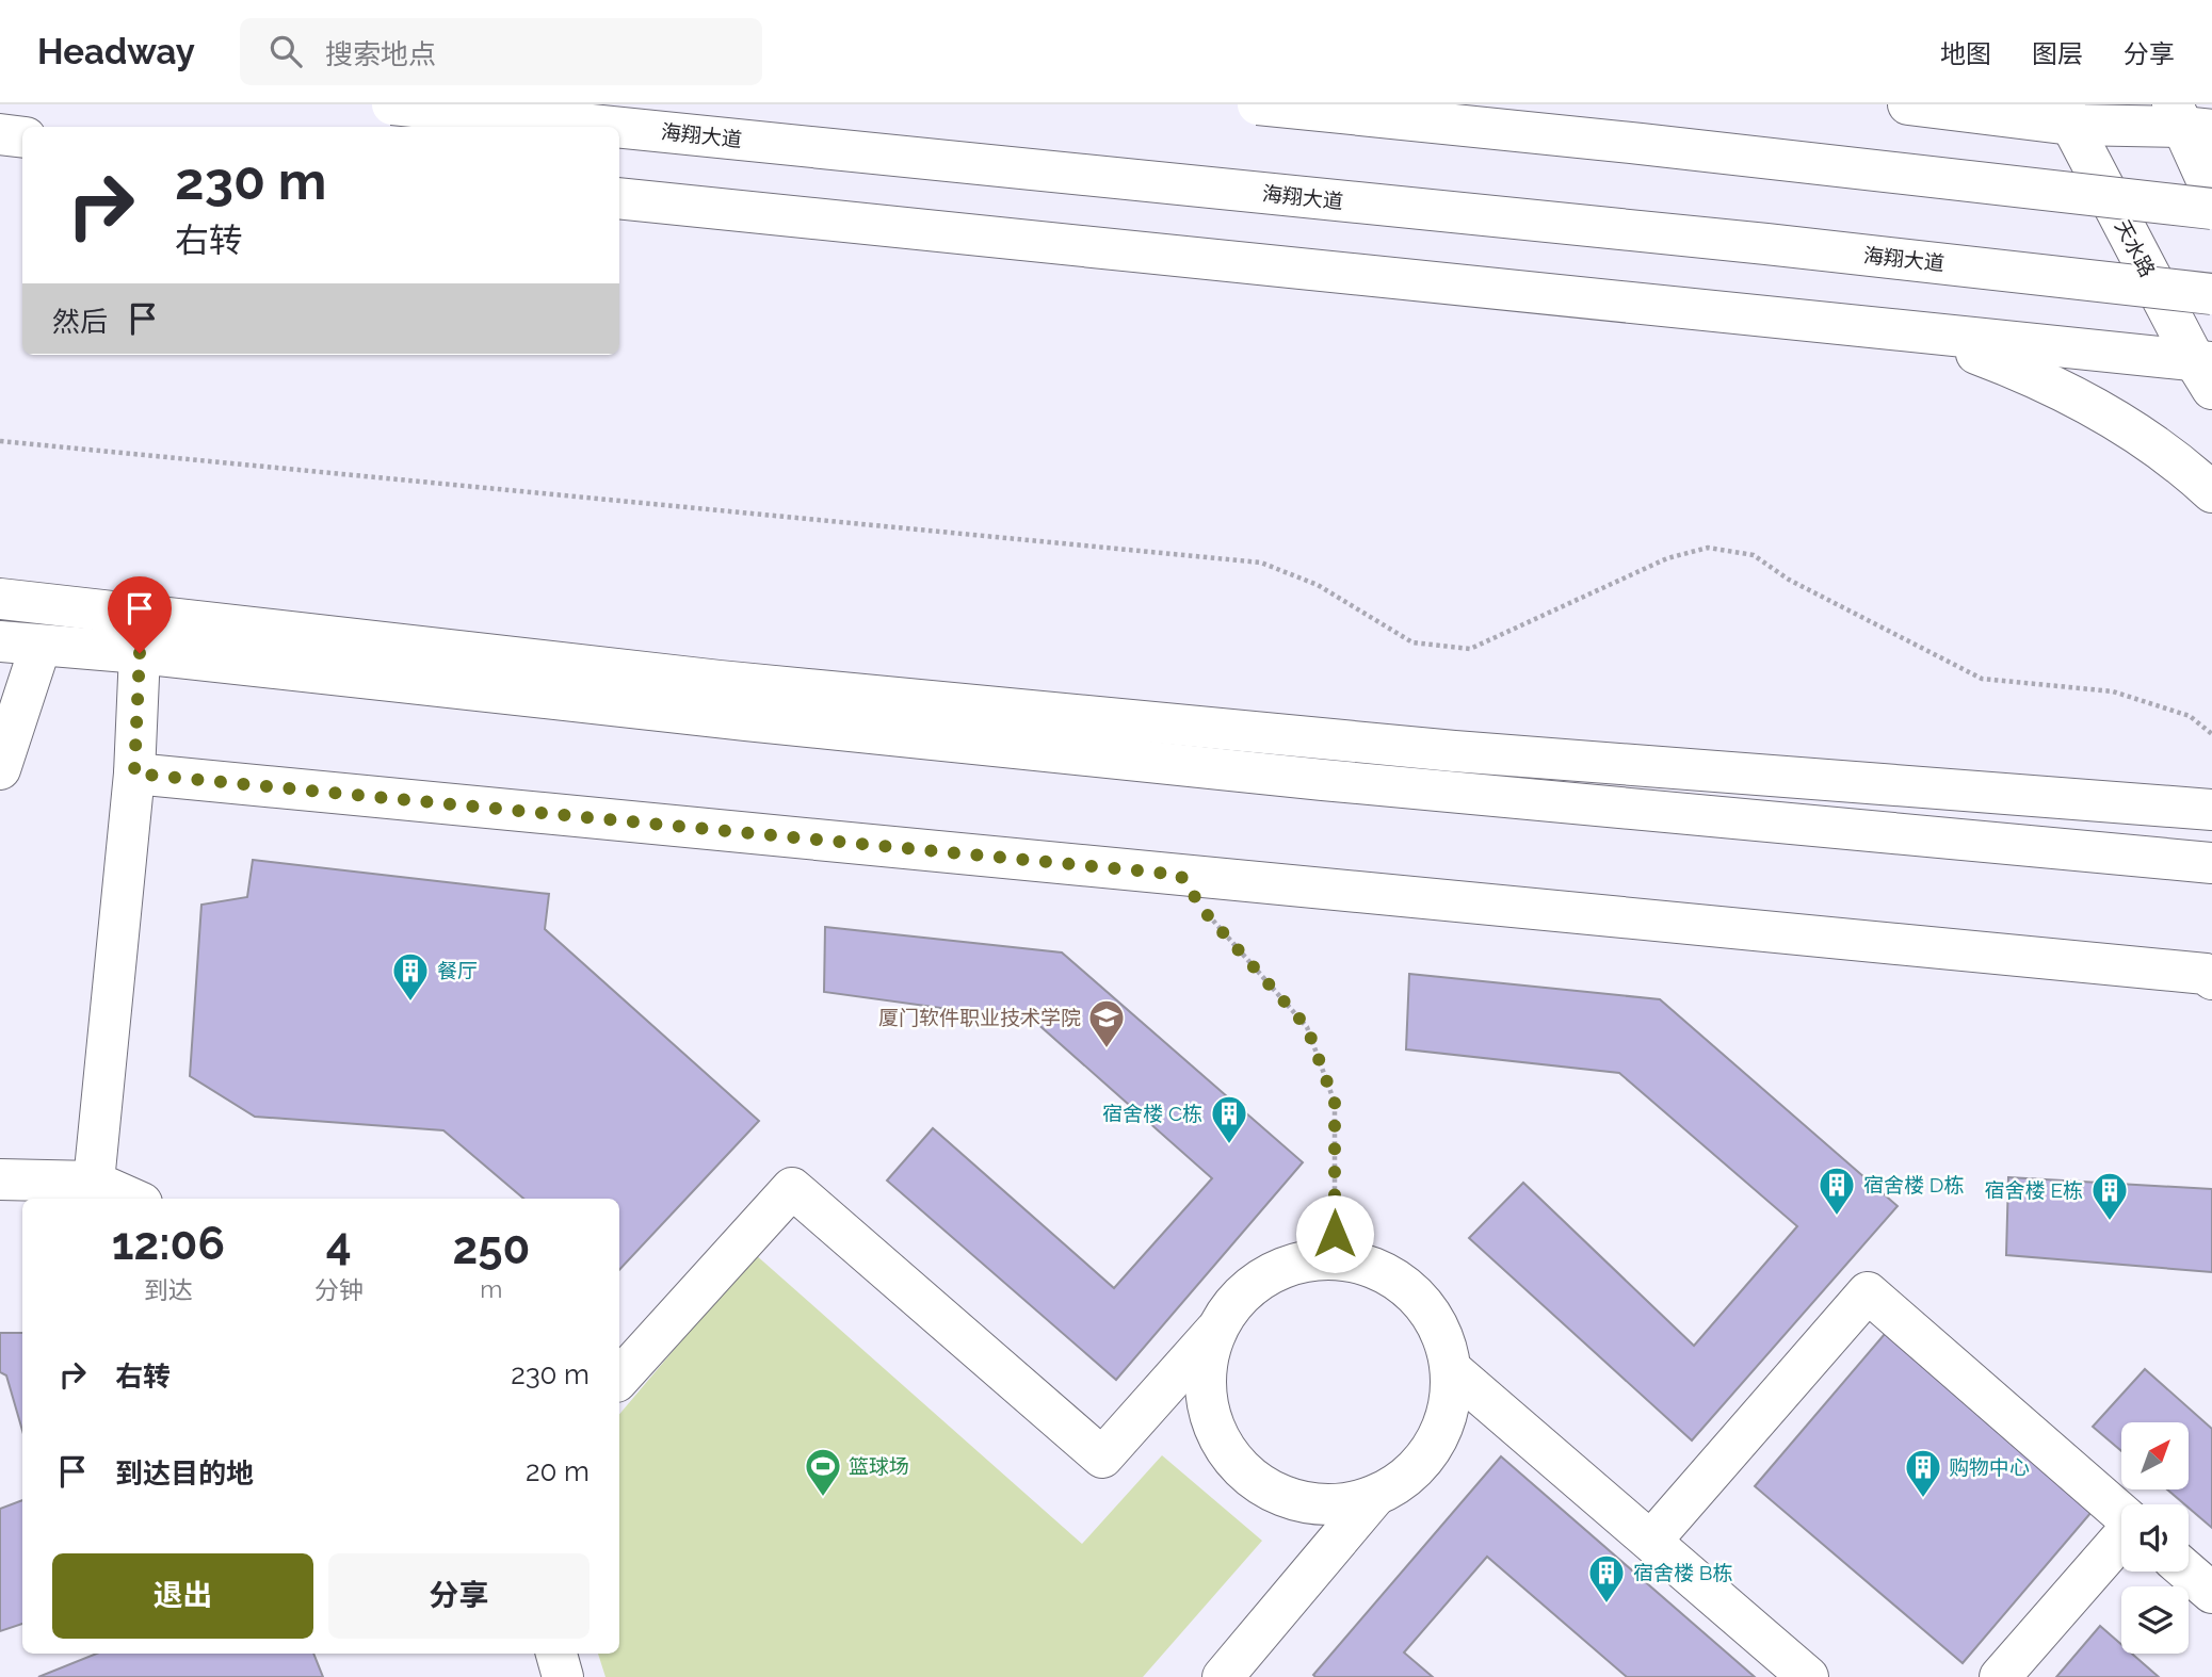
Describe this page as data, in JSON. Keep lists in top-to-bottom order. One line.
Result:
{"streets":{"main road":["海翔大道","天水路"]},"places":{"building":["餐厅","宿舍楼 C栋","宿舍楼 D栋","宿舍楼 E栋","购物中心","宿舍楼 B栋"],"school or university":["厦门软件职业技术学院"],"sports":["篮球场"]},"north":"top right","page":{"header":"Headway","search":"搜索地点","nav":["地图","图层","分享"],"turn":["230 m","右转"],"then":"然后","eta":["12:06","到达","4","分钟","250","m"],"list":[{"name":"右转","value":"230 m"},{"name":"到达目的地","value":"20 m"}],"buttons":["退出","分享"]}}
